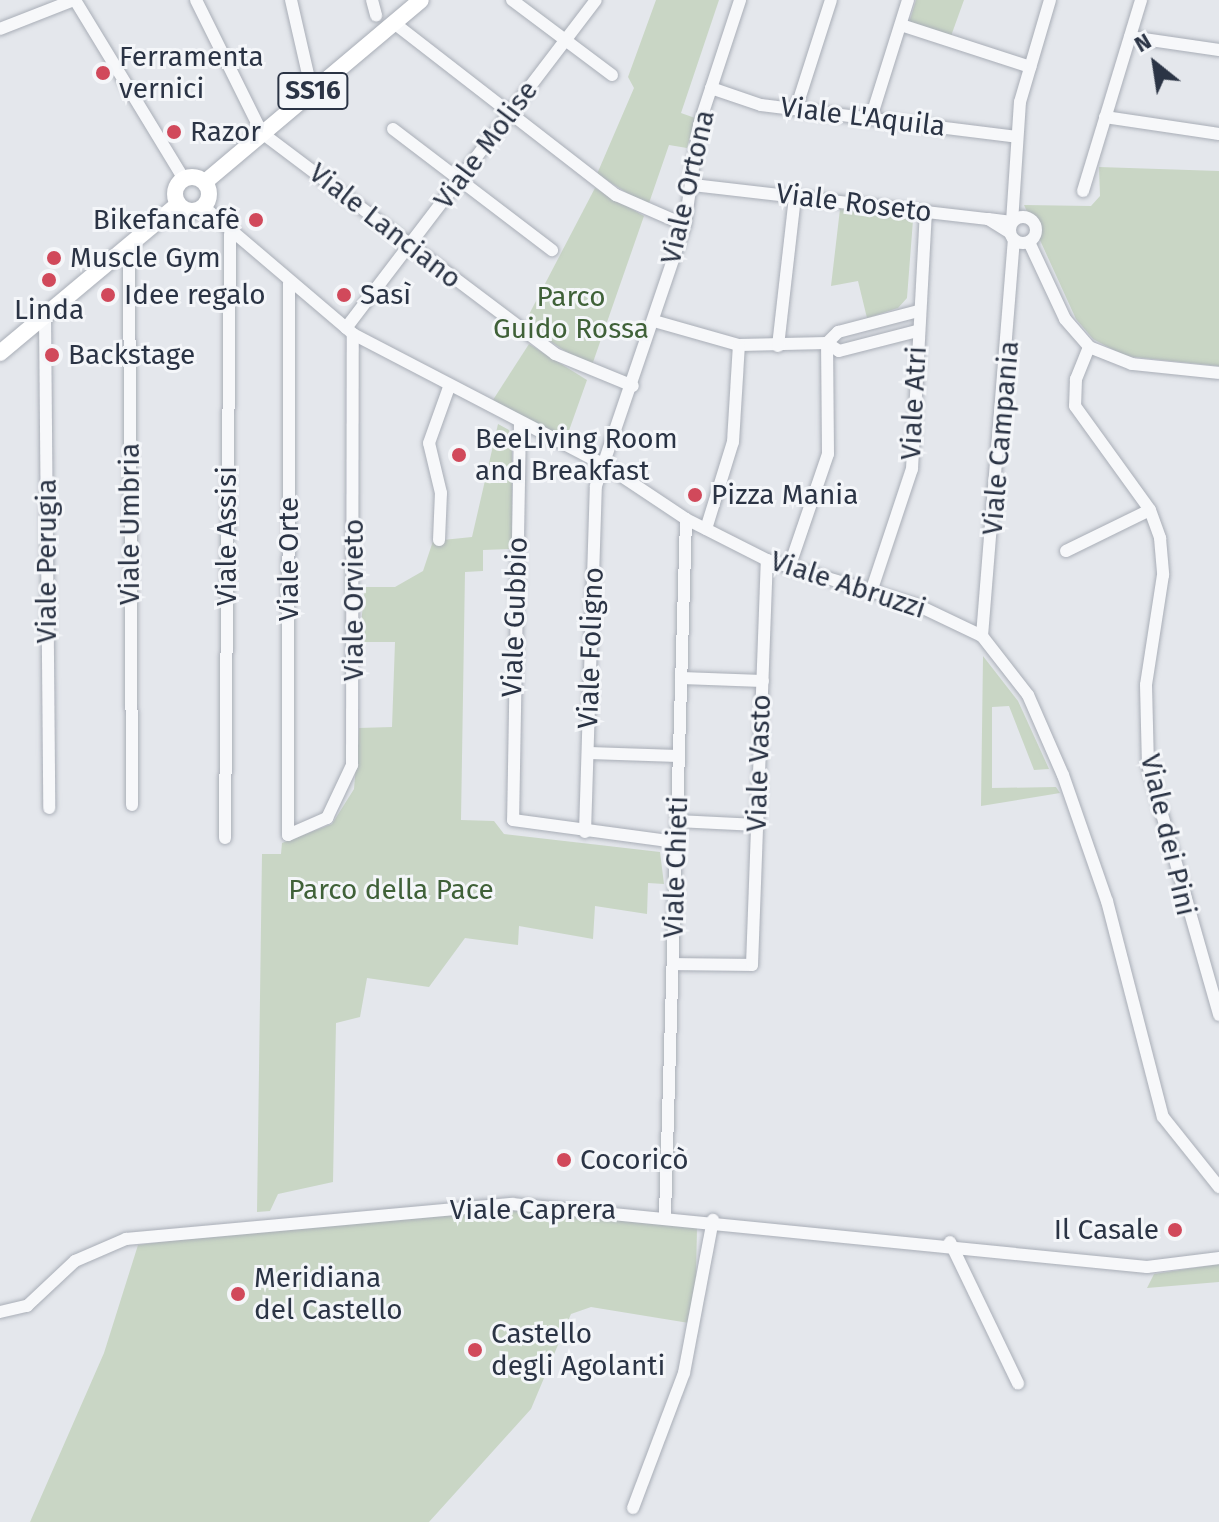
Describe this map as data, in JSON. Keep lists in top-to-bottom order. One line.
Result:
{"streets":{"main road":["SS16"],"street":["Viale L'Aquila","Viale Molise","Viale Ortona","Viale Roseto","Viale Lanciano","Viale Atri","Viale Campania","Viale Umbria","Viale Assisi","Viale Orte","Viale Perugia","Viale Abruzzi","Viale Orvieto","Viale Gubbio","Viale Foligno","Viale Vasto","Viale dei Pini","Viale Chieti","Viale Caprera"]},"crossings":[["SS16","Viale Lanciano"],["SS16","Viale Abruzzi"],["Viale L'Aquila","Viale Ortona"],["Viale L'Aquila","Viale Campania"],["Viale Molise","Viale Lanciano"],["Viale Molise","Viale Abruzzi"],["Viale Molise","Viale Orvieto"],["Viale Ortona","Viale Roseto"],["Viale Ortona","Viale Lanciano"],["Viale Ortona","Viale Abruzzi"],["Viale Ortona","Viale Foligno"],["Viale Roseto","Viale Atri"],["Viale Roseto","Viale Campania"],["Viale Atri","Viale Abruzzi"],["Viale Campania","Viale Abruzzi"],["Viale Assisi","Viale Abruzzi"],["Viale Orte","Viale Abruzzi"],["Viale Orte","Viale Orvieto"],["Viale Abruzzi","Viale Orvieto"],["Viale Abruzzi","Viale Gubbio"],["Viale Abruzzi","Viale Foligno"],["Viale Abruzzi","Viale Vasto"],["Viale Abruzzi","Viale Chieti"],["Viale Gubbio","Viale Foligno"],["Viale Vasto","Viale Chieti"],["Viale Chieti","Viale Caprera"]],"parks":["Parco Guido Rossa","Parco della Pace"],"places":["Ferramenta vernici","Razor","Bikefancafè","Muscle Gym","Linda","Idee regalo","Sasì","Backstage","BeeLiving Room and Breakfast","Pizza Mania","Cocoricò","Il Casale","Meridiana del Castello","Castello degli Agolanti"],"north":"top left"}
